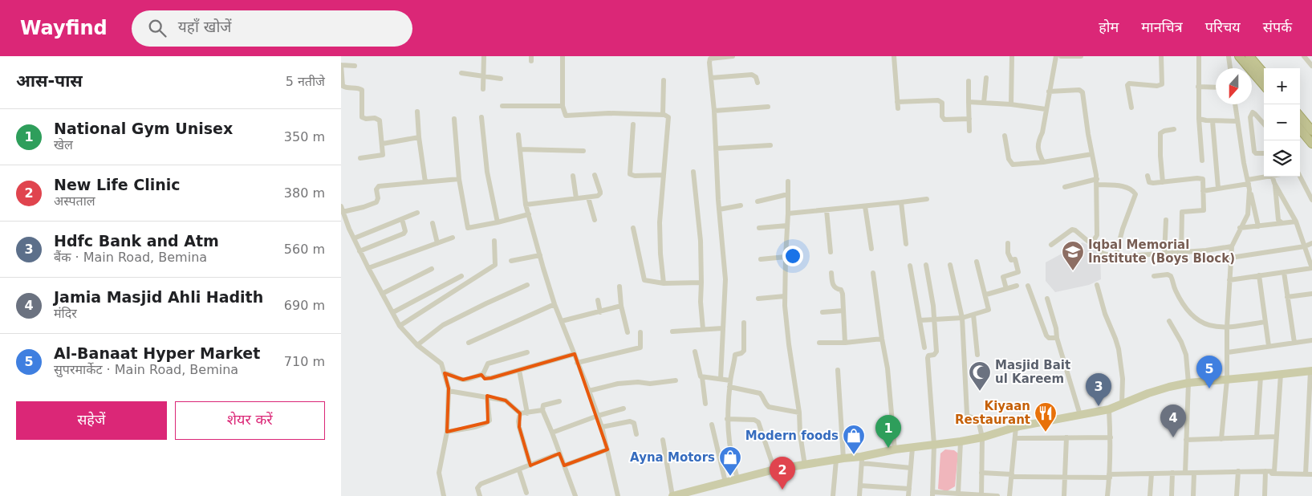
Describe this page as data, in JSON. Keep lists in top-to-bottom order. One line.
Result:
{"places":{"school or university":["Iqbal Memorial Institute (Boys Block)"],"mosque":["Masjid Bait ul Kareem"],"restaurant":["Kiyaan Restaurant"],"shop":["Modern foods","Ayna Motors"]},"north":"bottom","page":{"header":"Wayfind","search":"यहाँ खोजें","nav":["होम","मानचित्र","परिचय","संपर्क"],"heading":["आस-पास","5 नतीजे"],"map_buttons":["+","−"],"list":[{"mark":"1","name":"National Gym Unisex","note":"खेल","value":"350 m"},{"mark":"2","name":"New Life Clinic","note":"अस्पताल","value":"380 m"},{"mark":"3","name":"Hdfc Bank and Atm","note":"बैंक · Main Road, Bemina","value":"560 m"},{"mark":"4","name":"Jamia Masjid Ahli Hadith","note":"मंदिर","value":"690 m"},{"mark":"5","name":"Al-Banaat Hyper Market","note":"सुपरमार्केट · Main Road, Bemina","value":"710 m"}],"pins":["5","3","4","1","2"],"buttons":["सहेजें","शेयर करें"]}}
